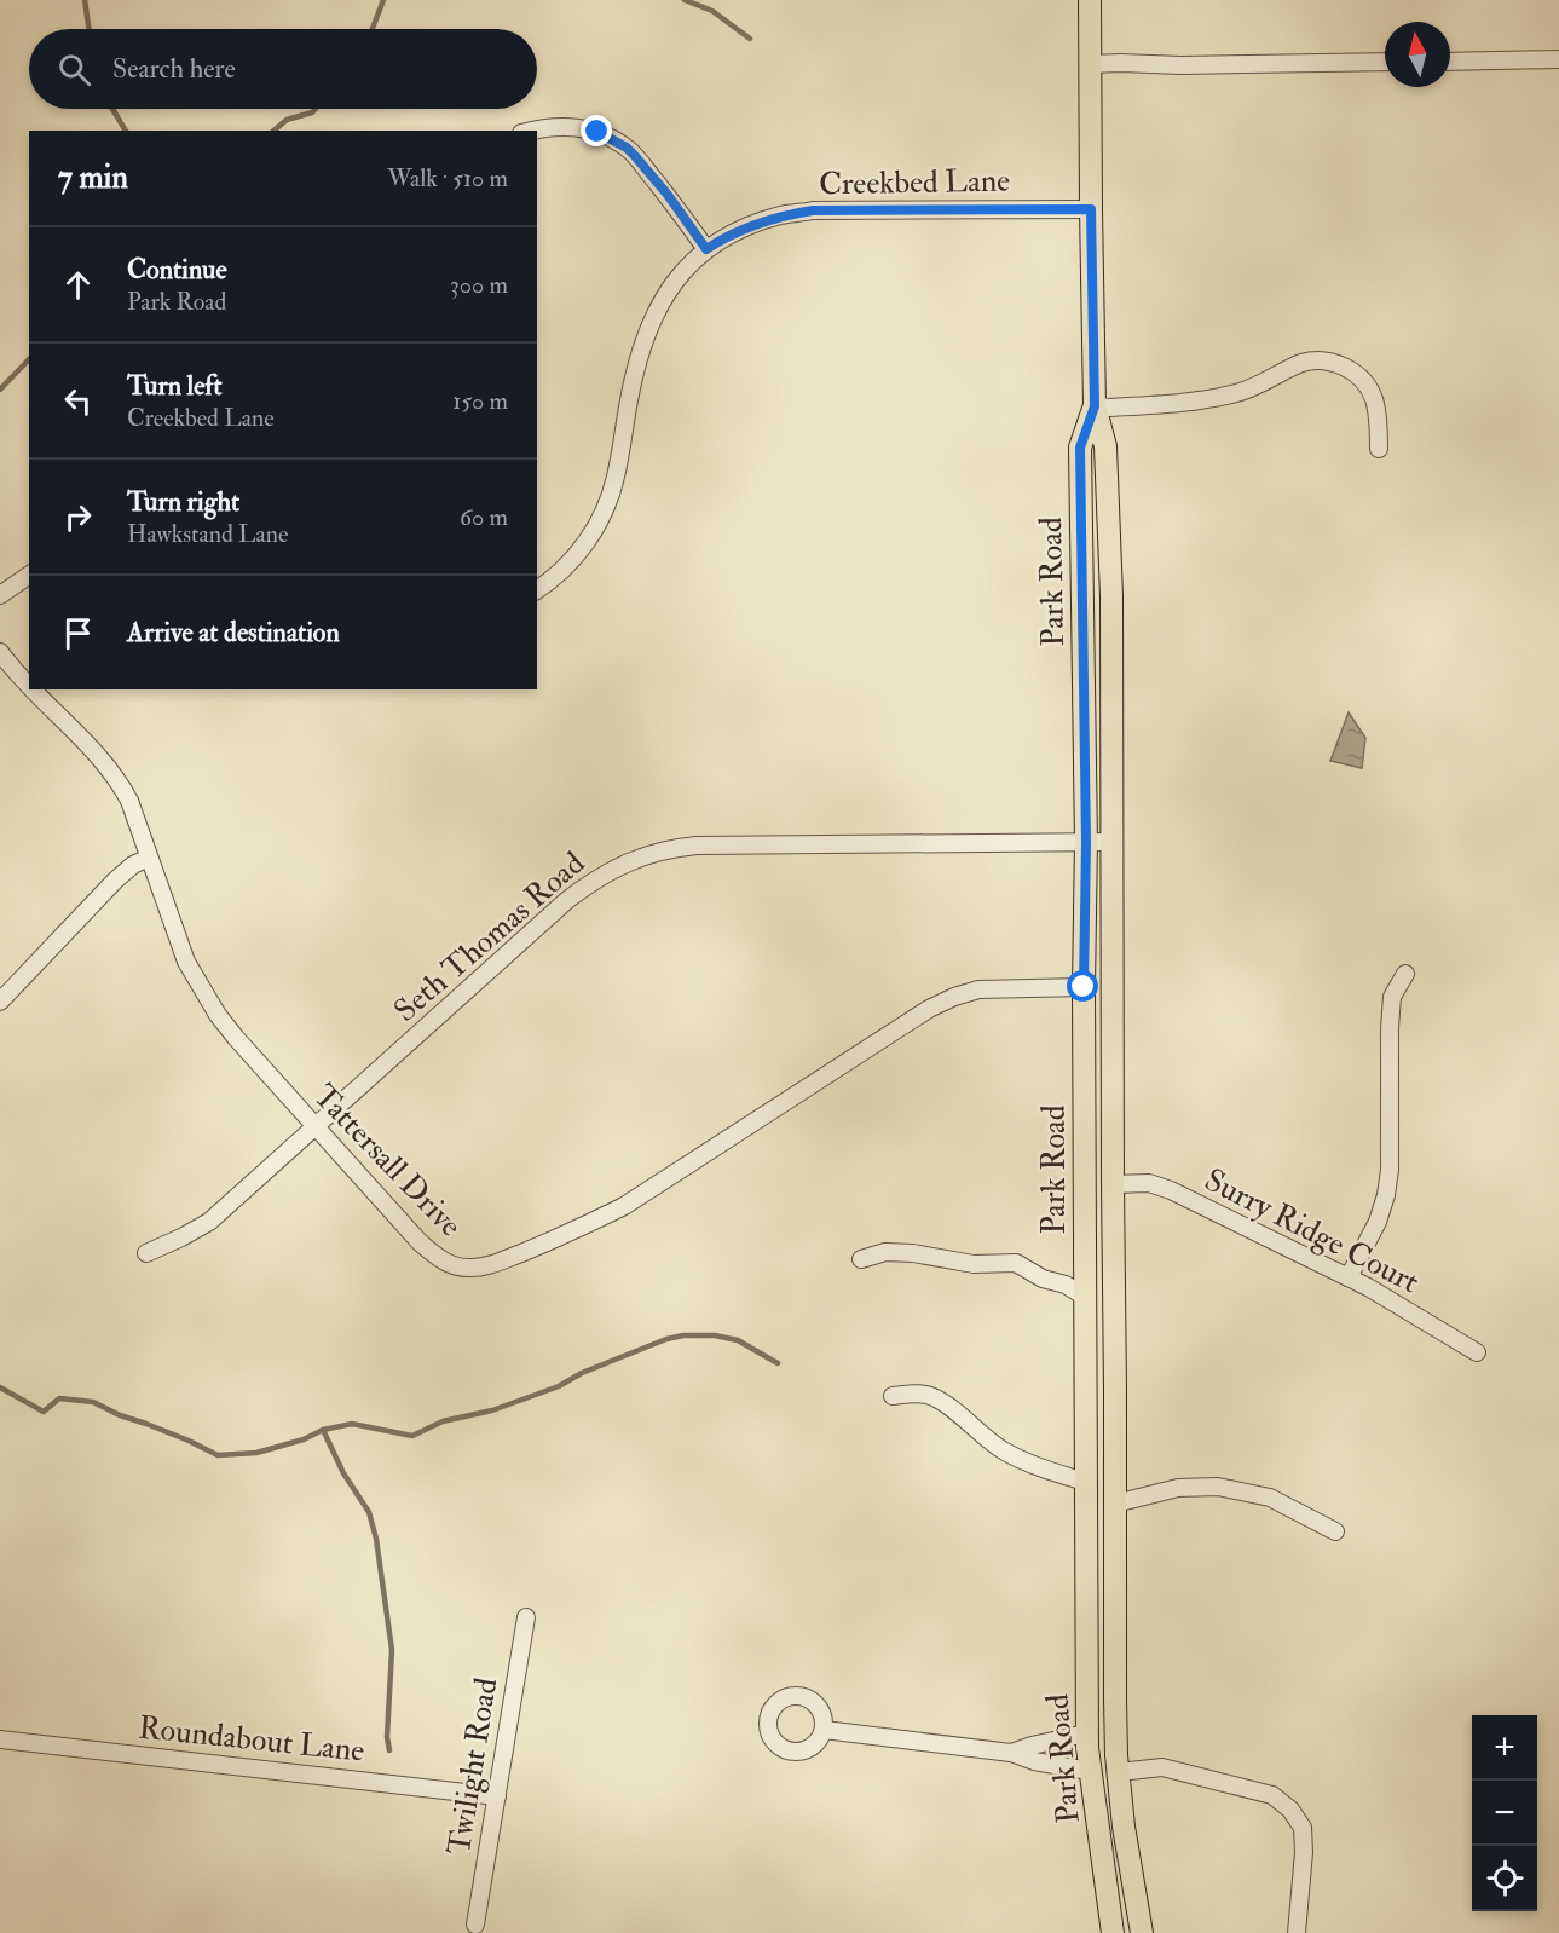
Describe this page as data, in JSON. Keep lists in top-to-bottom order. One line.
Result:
{"streets":{"main road":["Park Road"],"street":["Creekbed Lane","Seth Thomas Road","Tattersall Drive","Surry Ridge Court","Roundabout Lane","Twilight Road"]},"crossings":[["Creekbed Lane","Park Road"],["Park Road","Seth Thomas Road"],["Park Road","Tattersall Drive"],["Park Road","Surry Ridge Court"],["Seth Thomas Road","Tattersall Drive"],["Roundabout Lane","Twilight Road"]],"north":"top","page":{"search":"Search here","heading":["7 min","Walk · 510 m"],"list":[["Continue","Park Road","300 m"],["Turn left","Creekbed Lane","150 m"],["Turn right","Hawkstand Lane","60 m"],"Arrive at destination"],"map_buttons":["+","−"]}}
